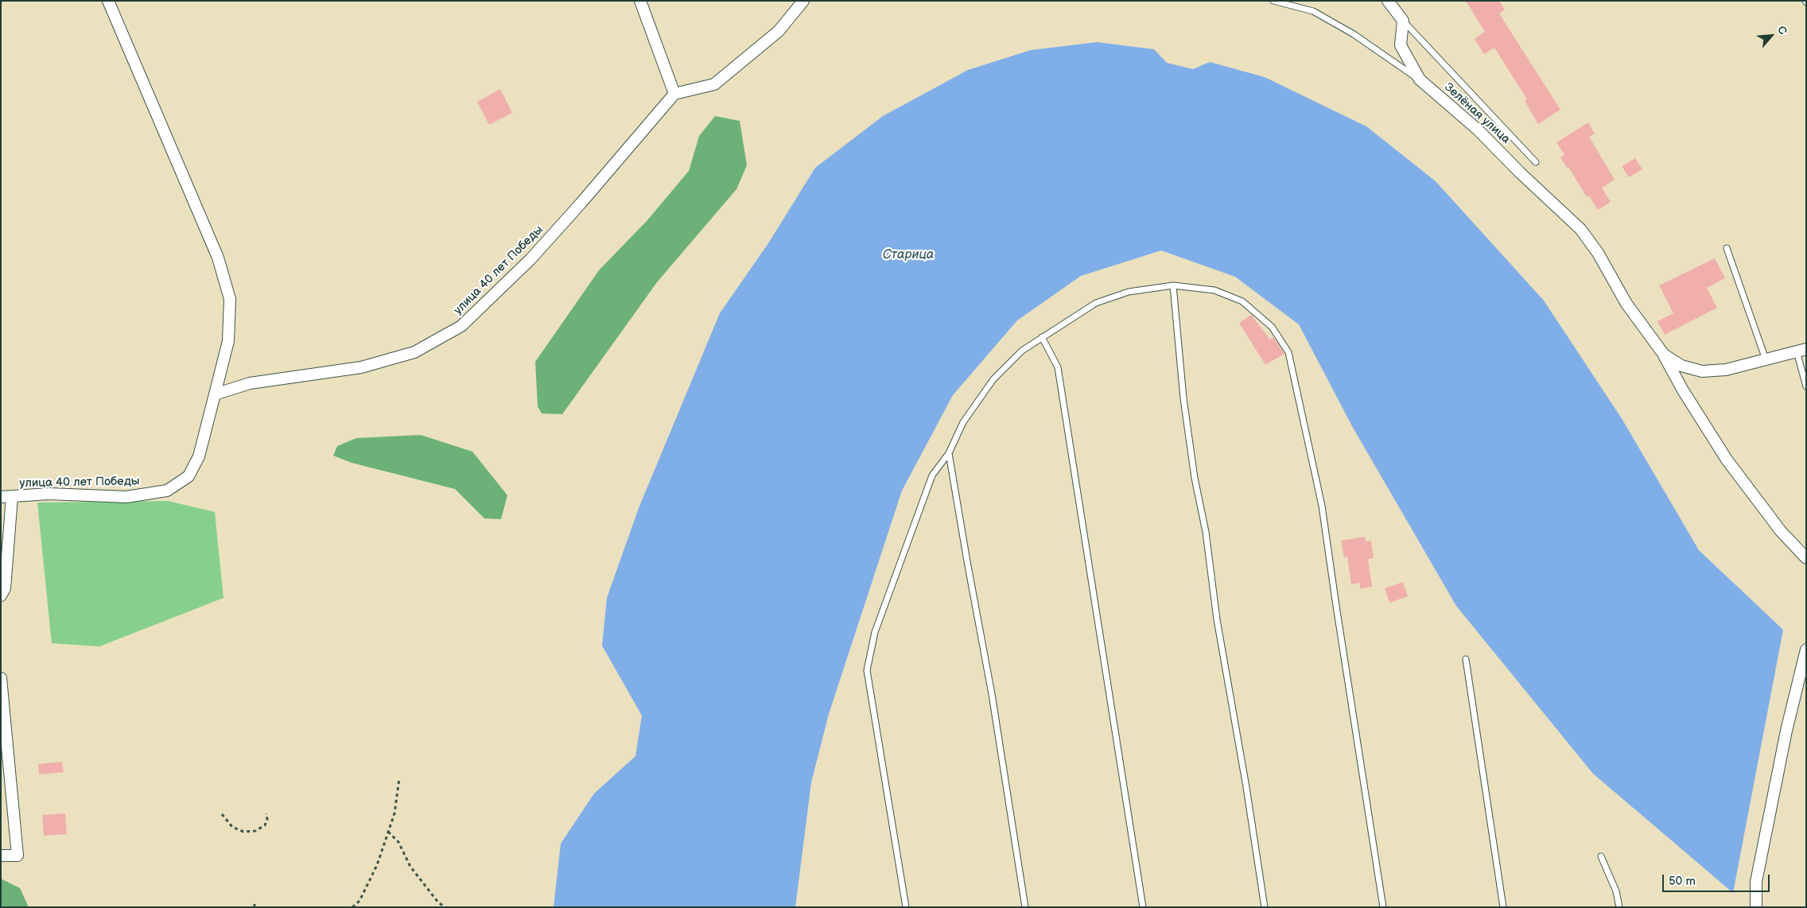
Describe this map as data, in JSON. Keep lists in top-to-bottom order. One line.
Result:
{"streets":{"street":["Зелёная улица","улица 40 лет Победы"]},"water":["Старица"],"scale_bar":"50 m","north":"top right"}
